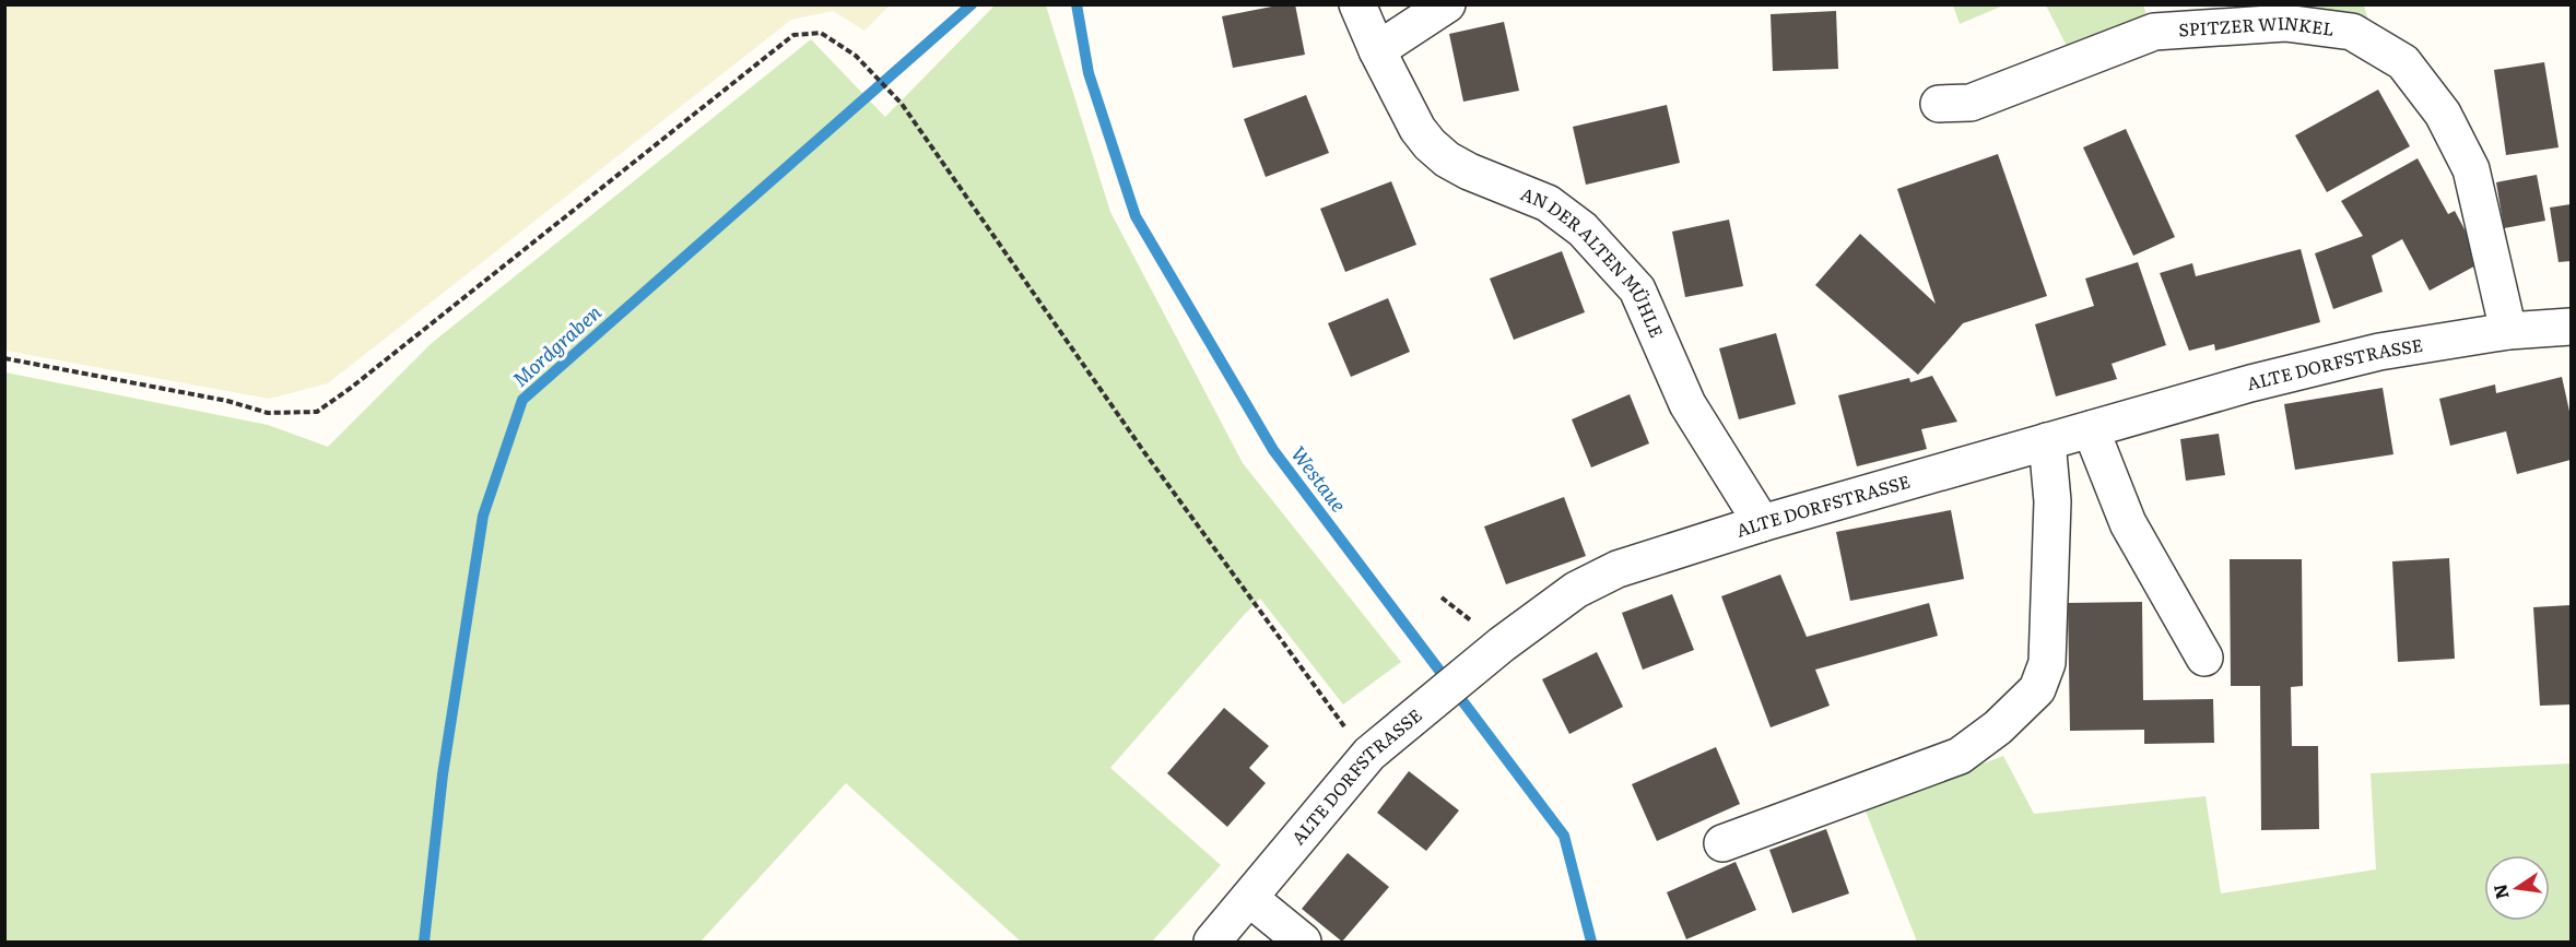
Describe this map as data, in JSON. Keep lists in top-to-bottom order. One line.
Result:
{"streets":{"street":["SPITZER WINKEL","AN DER ALTEN MÜHLE","ALTE DORFSTRASSE"]},"crossings":[["SPITZER WINKEL","ALTE DORFSTRASSE"],["AN DER ALTEN MÜHLE","ALTE DORFSTRASSE"]],"water":["Mordgraben","Westaue"],"north":"left"}
